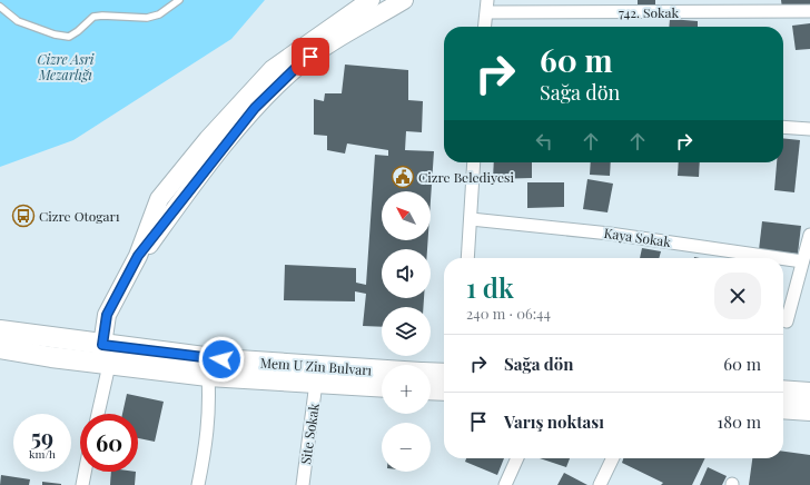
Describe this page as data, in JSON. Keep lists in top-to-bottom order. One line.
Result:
{"streets":{"main road":["Mem U Zin Bulvarı"],"street":["742. Sokak","Kaya Sokak","Site Sokak"]},"crossings":[["Mem U Zin Bulvarı","Site Sokak"]],"parks":["Cizre Asri Mezarlığı"],"places":{"public building":["Cizre Belediyesi"],"bus stop":["Cizre Otogarı"]},"north":"top left","page":{"turn":["60 m","Sağa dön"],"map_buttons":["+","−"],"heading":["1 dk","240 m · 06:44"],"list":[{"name":"Sağa dön","value":"60 m"},{"name":"Varış noktası","value":"180 m"}],"speed":"59 km/h","limit":"60"}}
